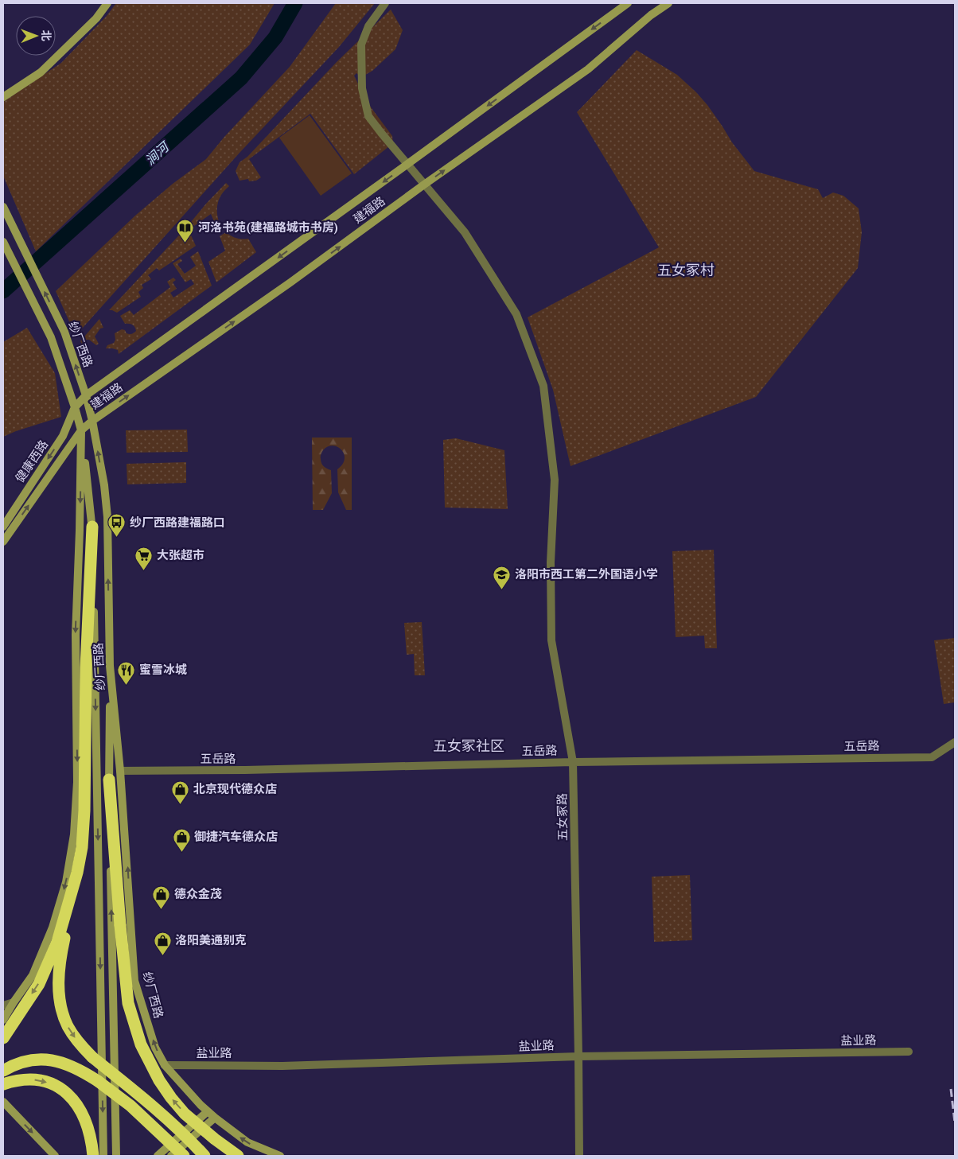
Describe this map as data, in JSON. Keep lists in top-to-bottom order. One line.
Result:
{"streets":{"main road":["建福路","纱厂西路","健康西路"],"street":["五岳路","五女冢路","盐业路"]},"crossings":[["建福路","纱厂西路"],["建福路","健康西路"],["建福路","五女冢路"],["纱厂西路","健康西路"],["纱厂西路","五岳路"],["纱厂西路","盐业路"],["五岳路","五女冢路"],["五女冢路","盐业路"]],"districts":["五女冢村","五女冢社区"],"water":["涧河"],"places":{"library":["河洛书苑(建福路城市书房)"],"bus stop":["纱厂西路建福路口"],"supermarket":["大张超市"],"school or university":["洛阳市西工第二外国语小学"],"restaurant":["蜜雪冰城"],"shop":["北京现代德众店","御捷汽车德众店","德众金茂","洛阳美通别克"]},"north":"right"}
